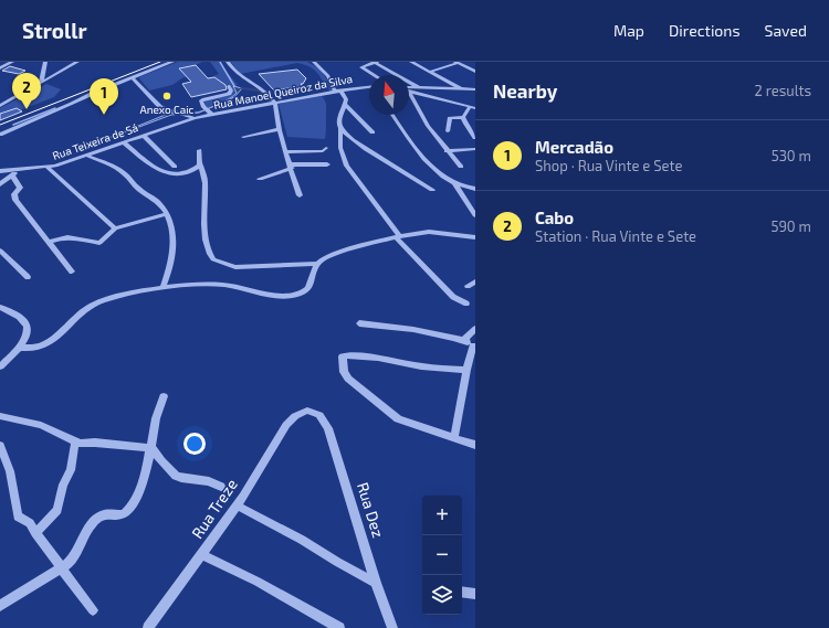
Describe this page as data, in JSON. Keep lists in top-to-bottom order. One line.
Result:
{"streets":{"street":["Rua Manoel Queiroz da Silva","Rua Teixeira de Sá","Rua Treze","Rua Dez"]},"crossings":[["Rua Manoel Queiroz da Silva","Rua Teixeira de Sá"],["Rua Treze","Rua Dez"]],"places":["Anexo Caic"],"north":"top","page":{"header":"Strollr","nav":["Map","Directions","Saved"],"heading":["Nearby","2 results"],"pins":["2","1"],"list":[{"mark":"1","name":"Mercadão","note":"Shop · Rua Vinte e Sete","value":"530 m"},{"mark":"2","name":"Cabo","note":"Station · Rua Vinte e Sete","value":"590 m"}],"map_buttons":["+","−"]}}
